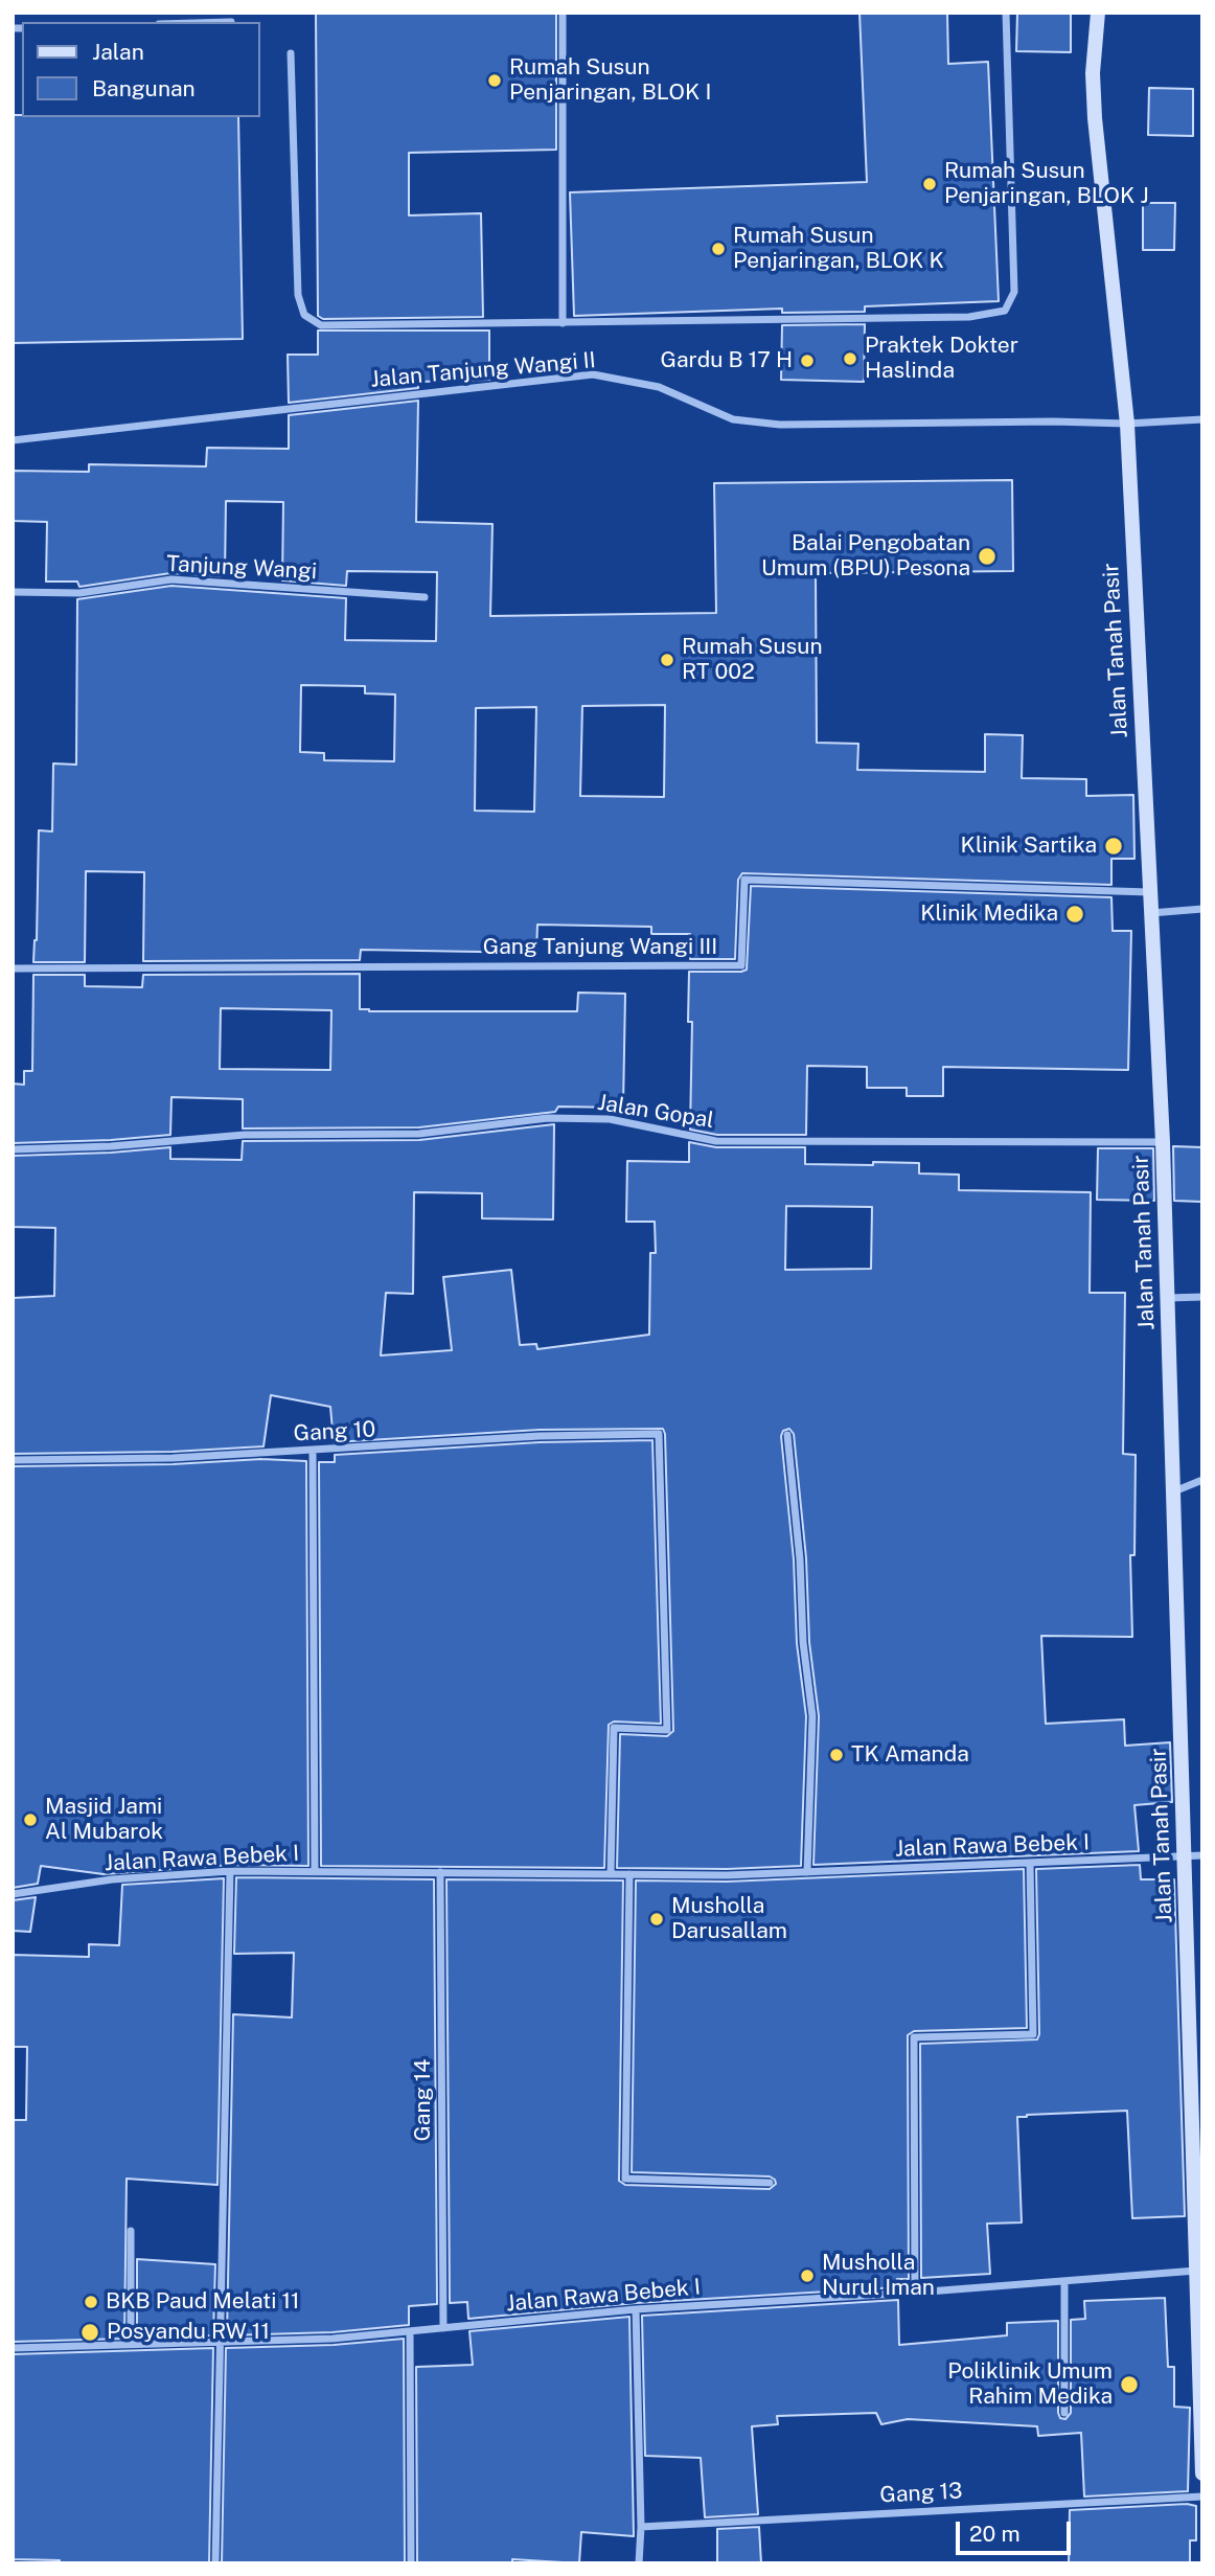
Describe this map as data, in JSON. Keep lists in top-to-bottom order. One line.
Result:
{"streets":{"street":["Jalan Tanjung Wangi II","Tanjung Wangi","Jalan Tanah Pasir","Gang Tanjung Wangi III","Jalan Gopal","Gang 10","Jalan Rawa Bebek I","Gang 14","Gang 13"]},"crossings":[["Jalan Tanjung Wangi II","Jalan Tanah Pasir"],["Jalan Tanah Pasir","Gang Tanjung Wangi III"],["Jalan Tanah Pasir","Jalan Gopal"],["Jalan Tanah Pasir","Jalan Rawa Bebek I"],["Gang 10","Jalan Rawa Bebek I"],["Jalan Rawa Bebek I","Gang 14"]],"places":["Rumah Susun Penjaringan, BLOK I","Rumah Susun Penjaringan, BLOK J","Rumah Susun Penjaringan, BLOK K","Praktek Dokter Haslinda","Gardu B 17 H","Balai Pengobatan Umum (BPU) Pesona","Rumah Susun RT 002","Klinik Sartika","Klinik Medika","TK Amanda","Masjid Jami Al Mubarok","Musholla Darusallam","Musholla Nurul Iman","BKB Paud Melati 11","Posyandu RW 11","Poliklinik Umum Rahim Medika"],"legend":["Jalan","Bangunan"],"scale_bar":"20 m"}
